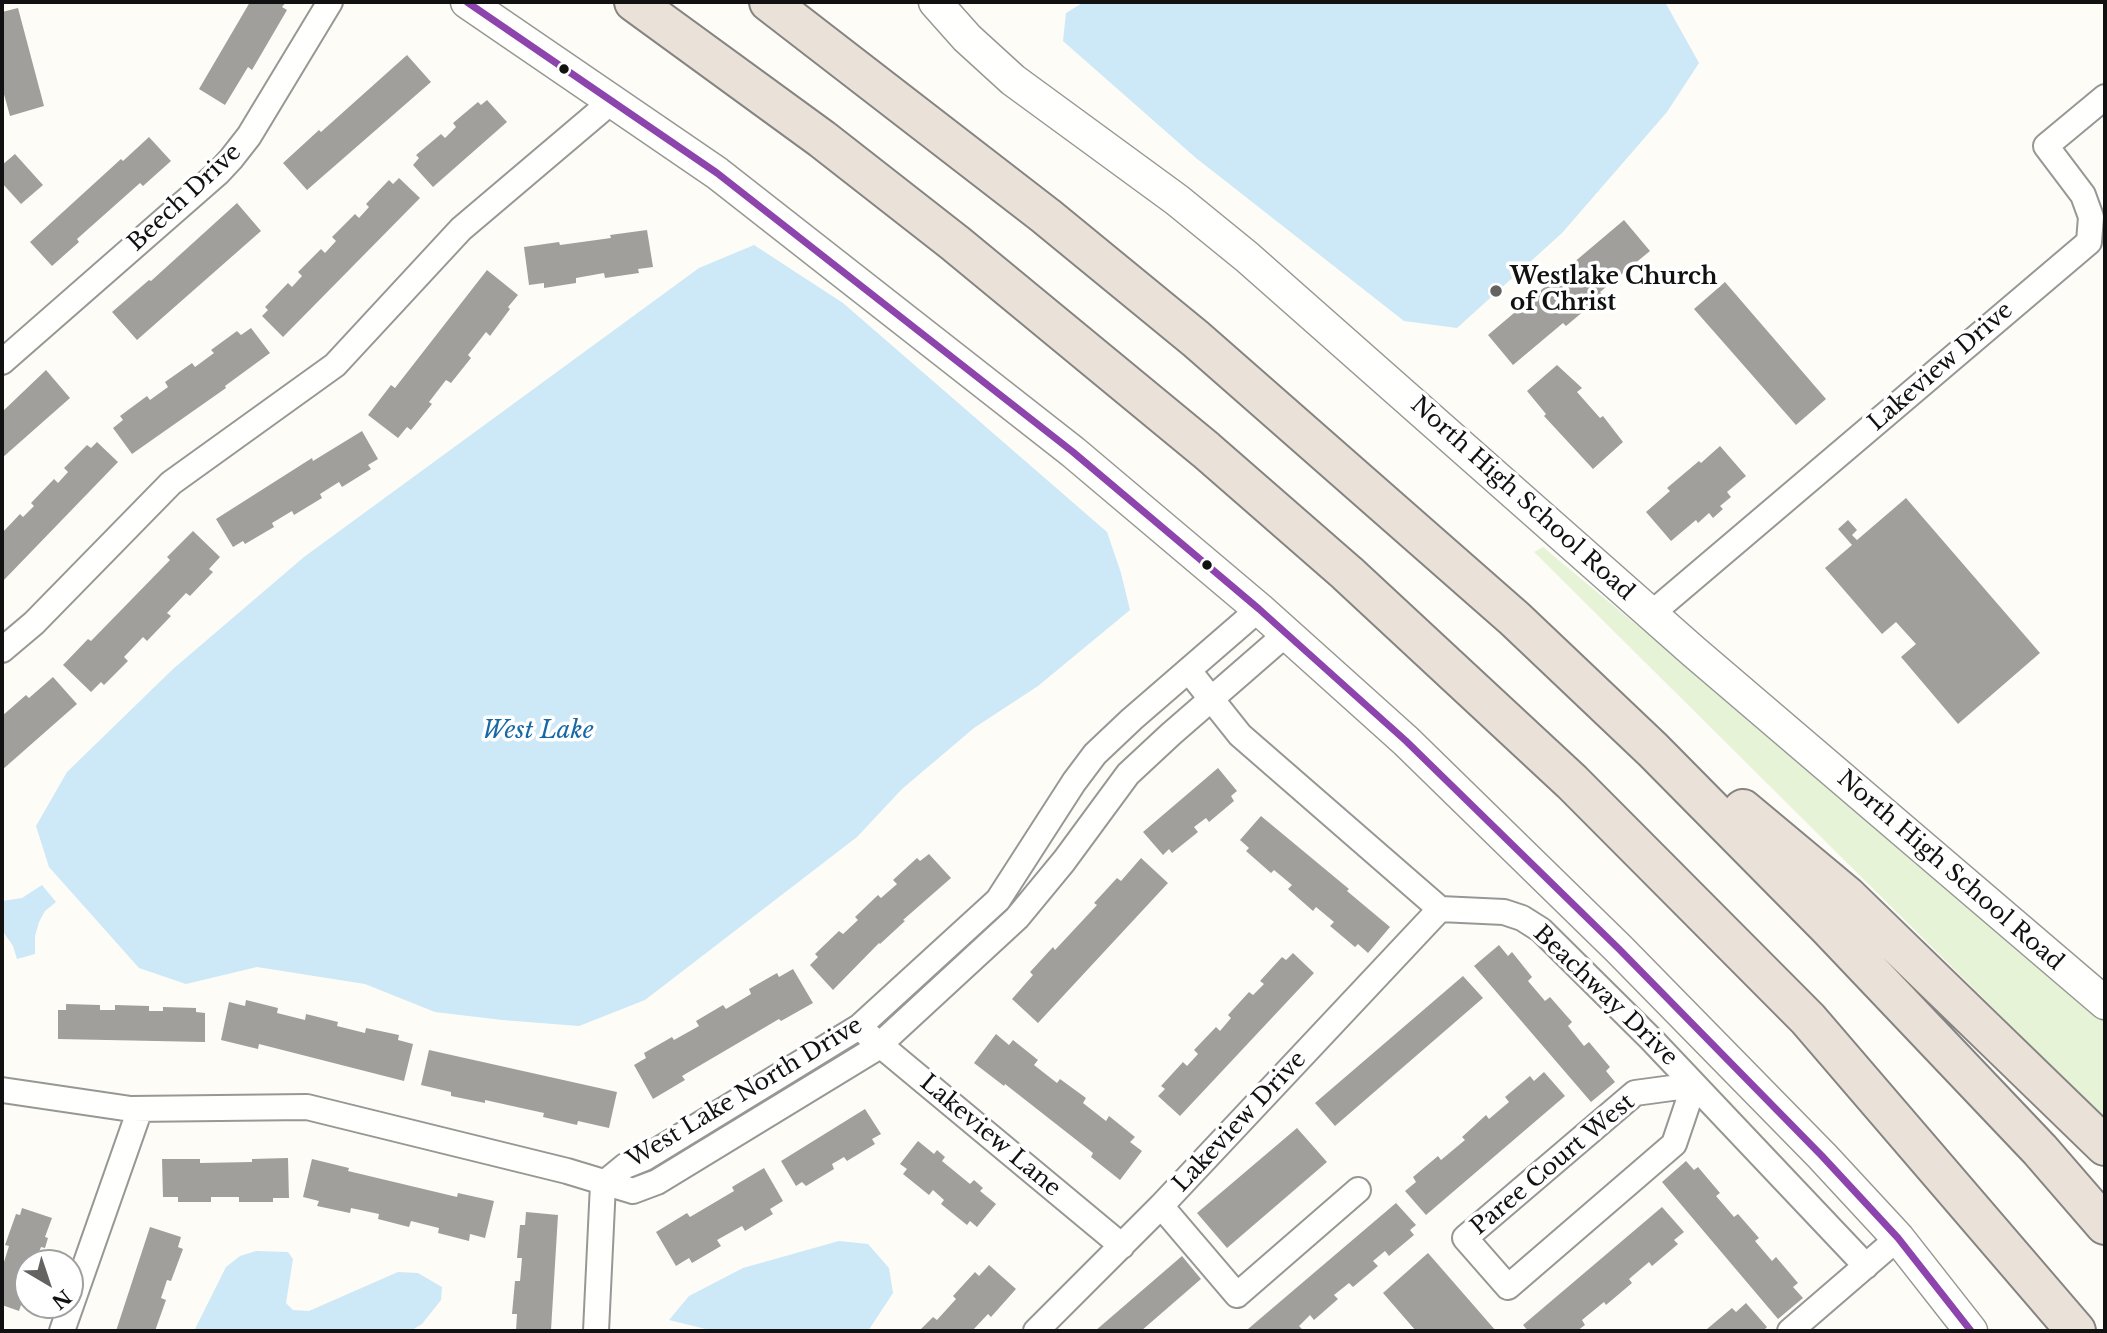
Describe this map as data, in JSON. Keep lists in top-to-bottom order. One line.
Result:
{"streets":{"street":["Beech Drive","Lakeview Drive","North High School Road","Beachway Drive","West Lake North Drive","Lakeview Lane","Paree Court West"]},"crossings":[["Lakeview Drive","North High School Road"],["Lakeview Drive","Beachway Drive"],["Lakeview Drive","Lakeview Lane"],["Beachway Drive","West Lake North Drive"],["Beachway Drive","Paree Court West"],["West Lake North Drive","Lakeview Lane"]],"water":["West Lake"],"places":["Westlake Church of Christ"],"north":"bottom right"}
